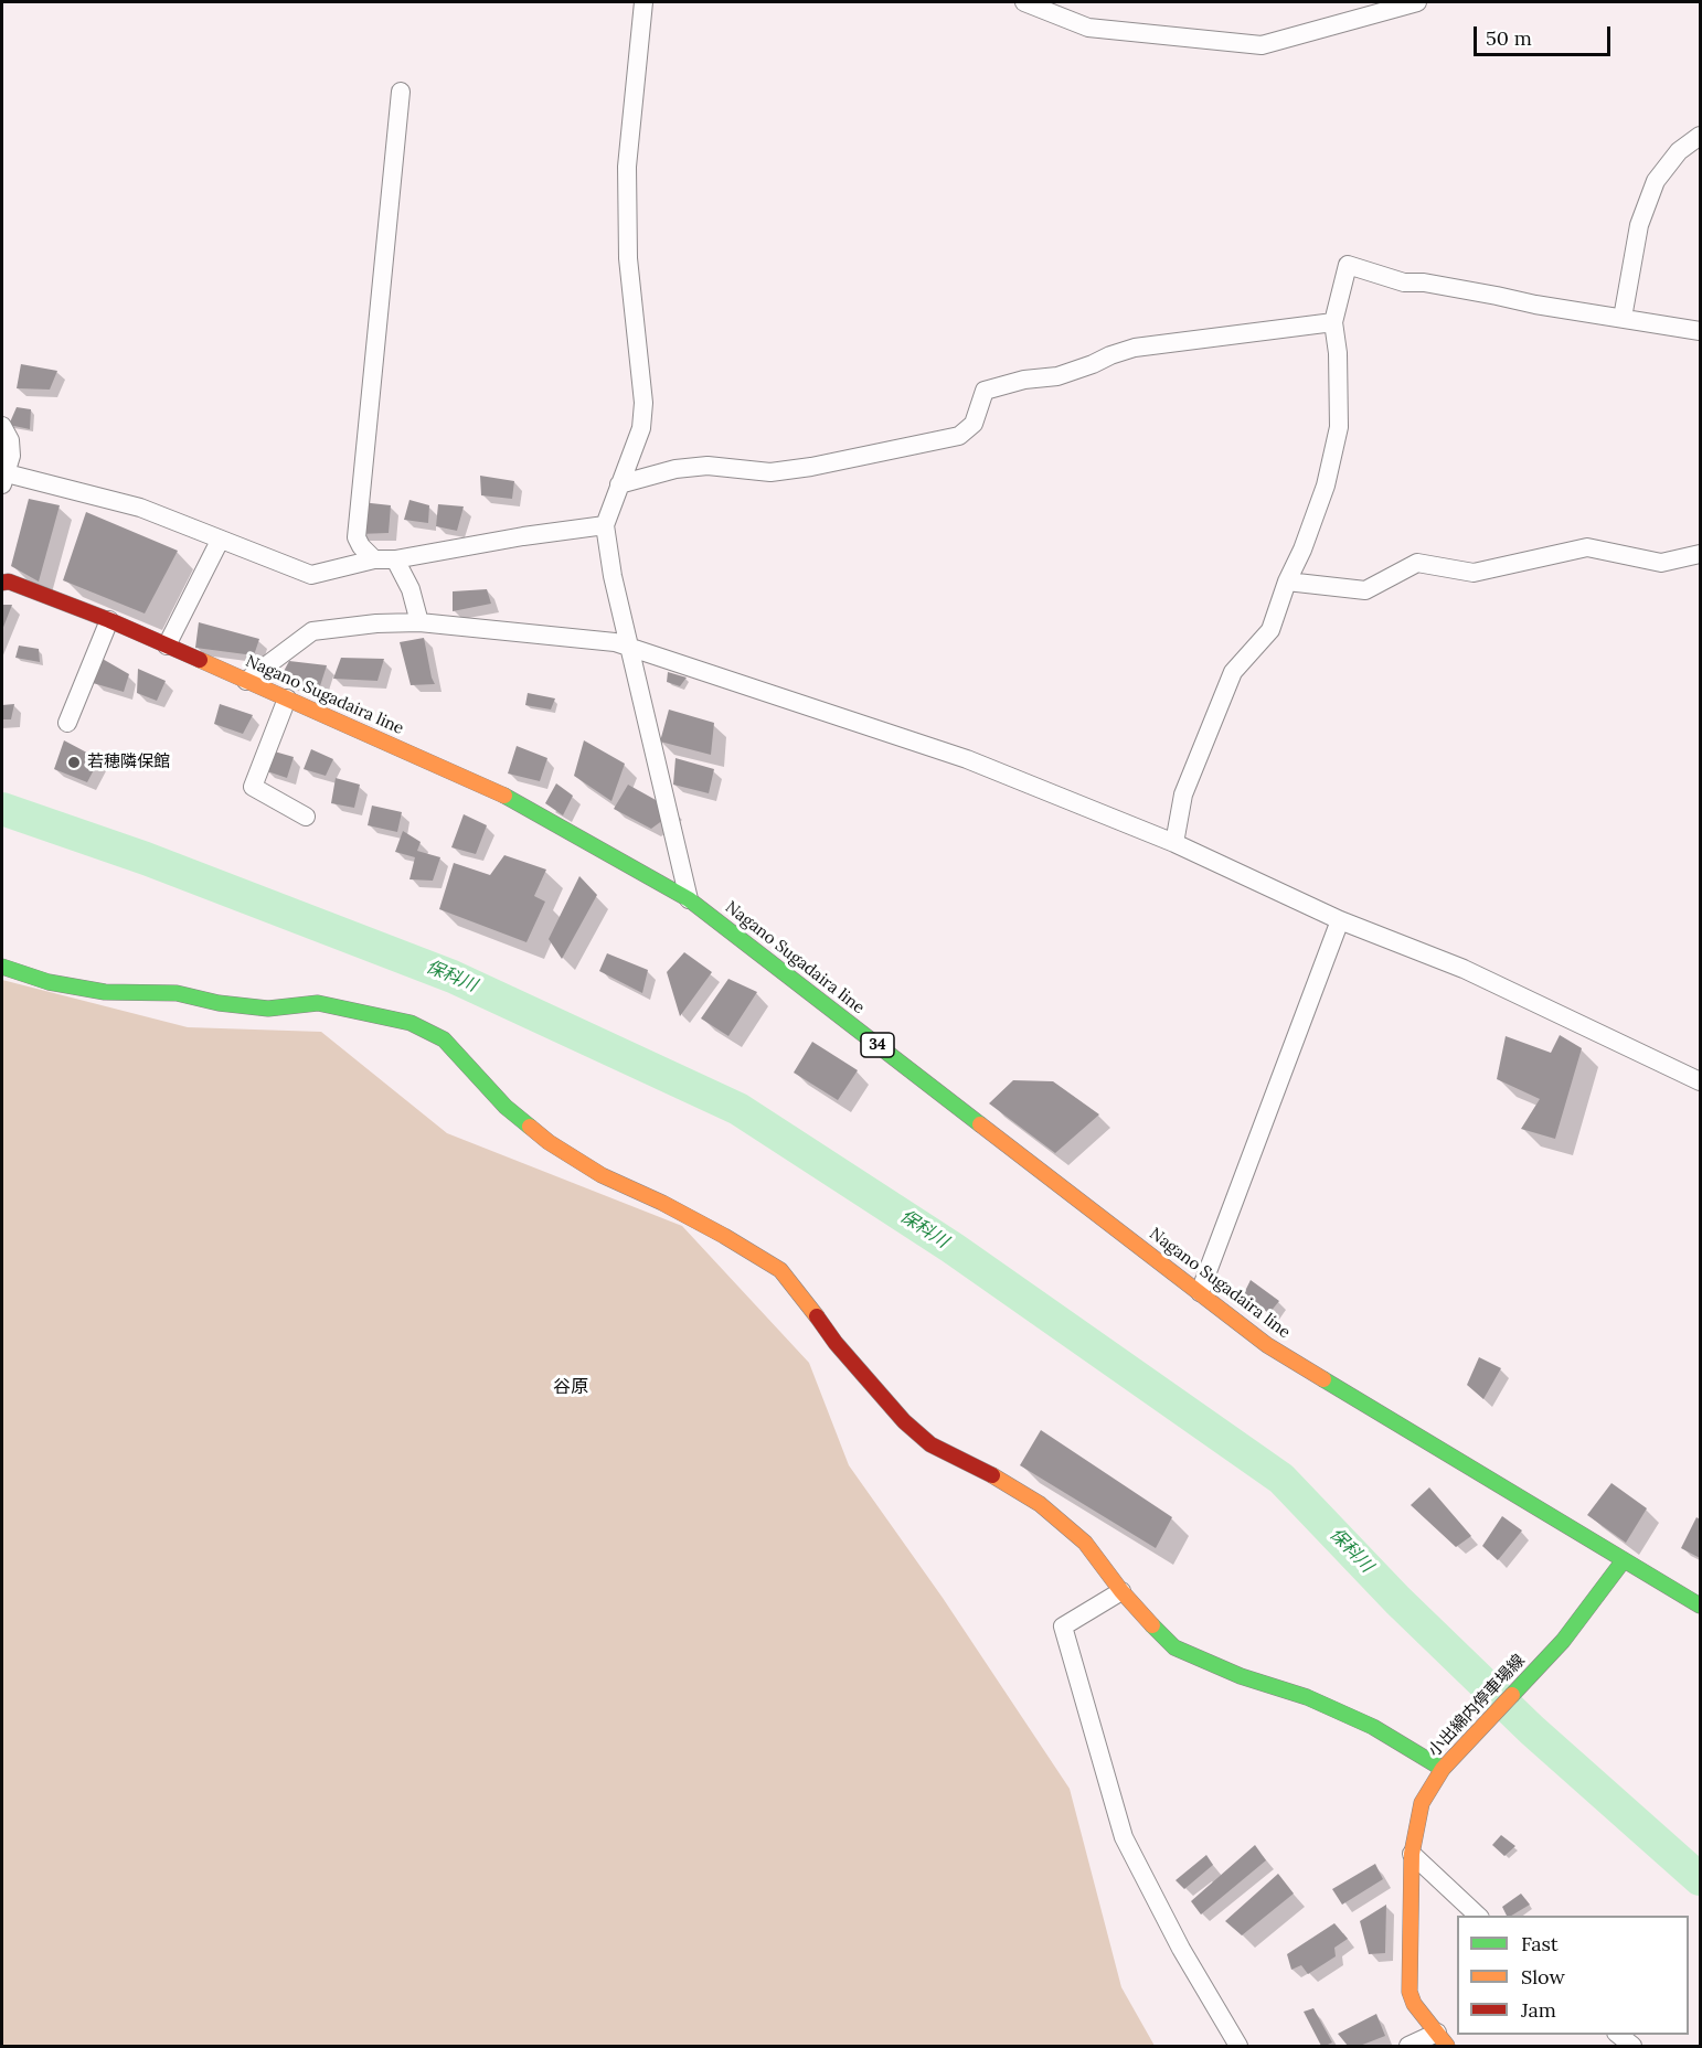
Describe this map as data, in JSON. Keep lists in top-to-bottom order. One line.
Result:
{"streets":{"main road":["Nagano Sugadaira line","34","小出綿内停車場線"]},"crossings":[["Nagano Sugadaira line","小出綿内停車場線"]],"districts":["谷原"],"water":["保科川"],"places":["若穂隣保館"],"legend":["Fast","Slow","Jam"],"scale_bar":"50 m"}
